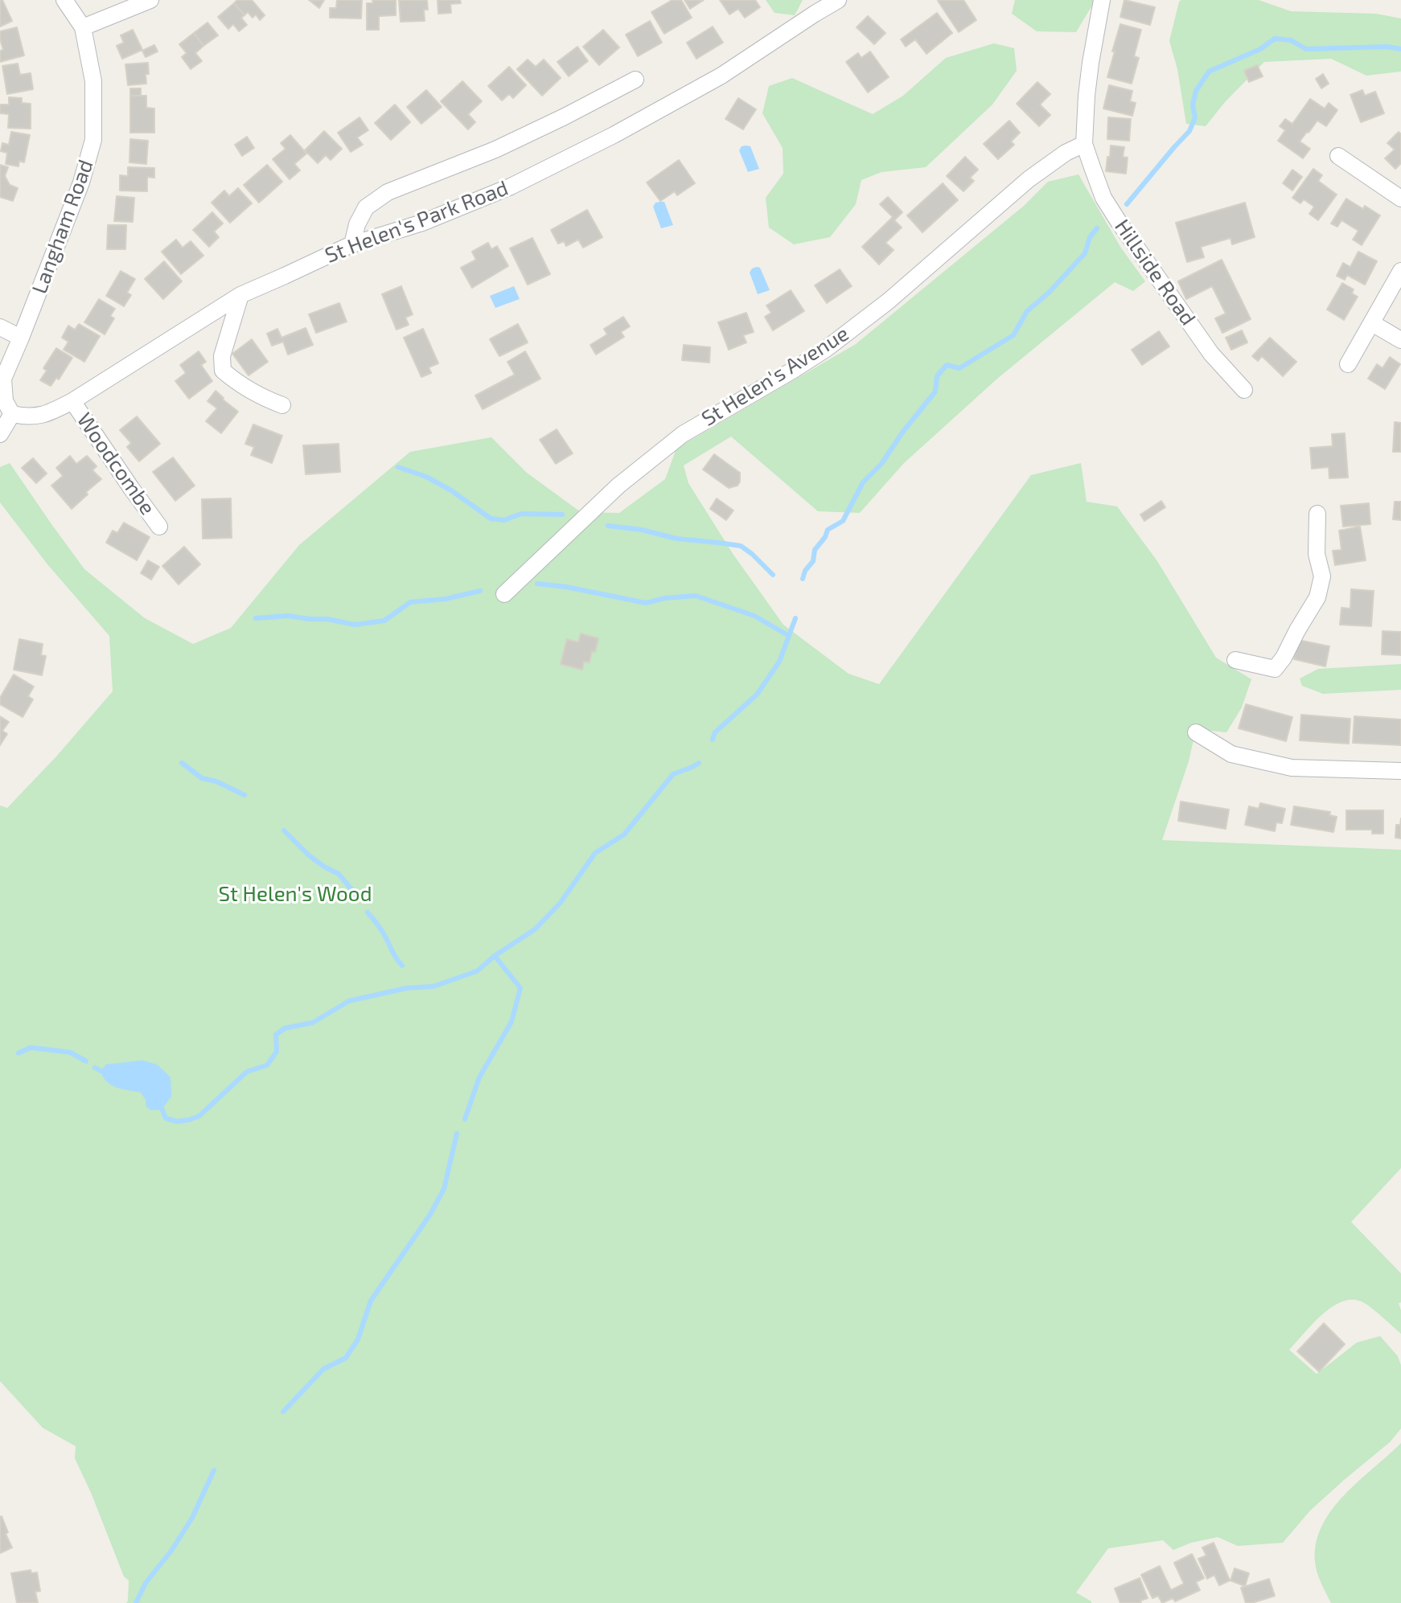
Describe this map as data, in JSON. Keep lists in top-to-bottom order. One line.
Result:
{"streets":{"street":["St Helen's Park Road","Langham Road","Hillside Road","St Helen's Avenue","Woodcombe"]},"crossings":[["St Helen's Park Road","Langham Road"],["St Helen's Park Road","Woodcombe"],["Hillside Road","St Helen's Avenue"]],"parks":["St Helen's Wood"]}
